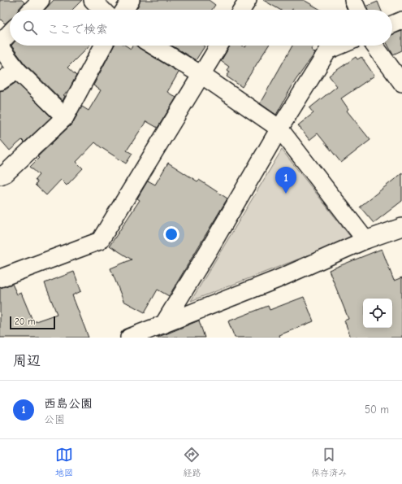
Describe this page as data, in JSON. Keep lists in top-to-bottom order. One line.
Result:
{"scale_bar":"20 m","page":{"search":"ここで検索","pins":"1","scale":"20 m","heading":"周辺","list":[{"mark":"1","name":"西島公園","note":"公園","value":"50 m"}],"nav":["地図","経路","保存済み"]}}
